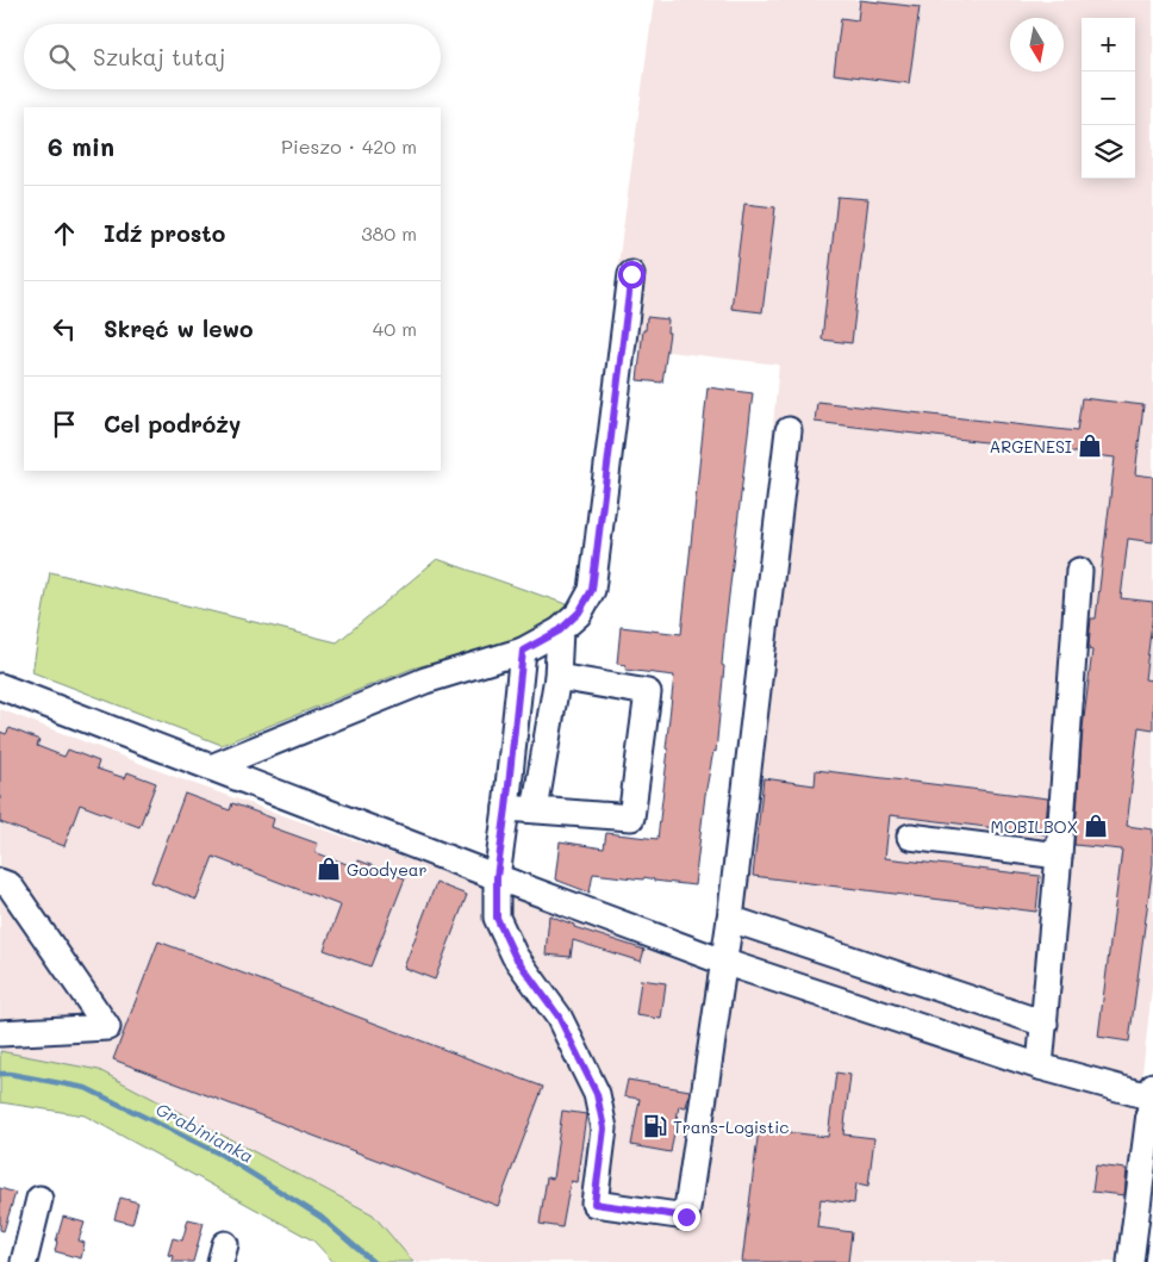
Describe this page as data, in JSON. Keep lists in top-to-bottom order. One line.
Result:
{"water":["Grabinianka"],"places":{"shop":["ARGENESI","MOBILBOX","Goodyear"],"fuel station":["Trans-Logistic"]},"north":"bottom","page":{"map_buttons":["+","−"],"search":"Szukaj tutaj","heading":["6 min","Pieszo · 420 m"],"list":[["Idź prosto","380 m"],["Skręć w lewo","40 m"],"Cel podróży"]}}
